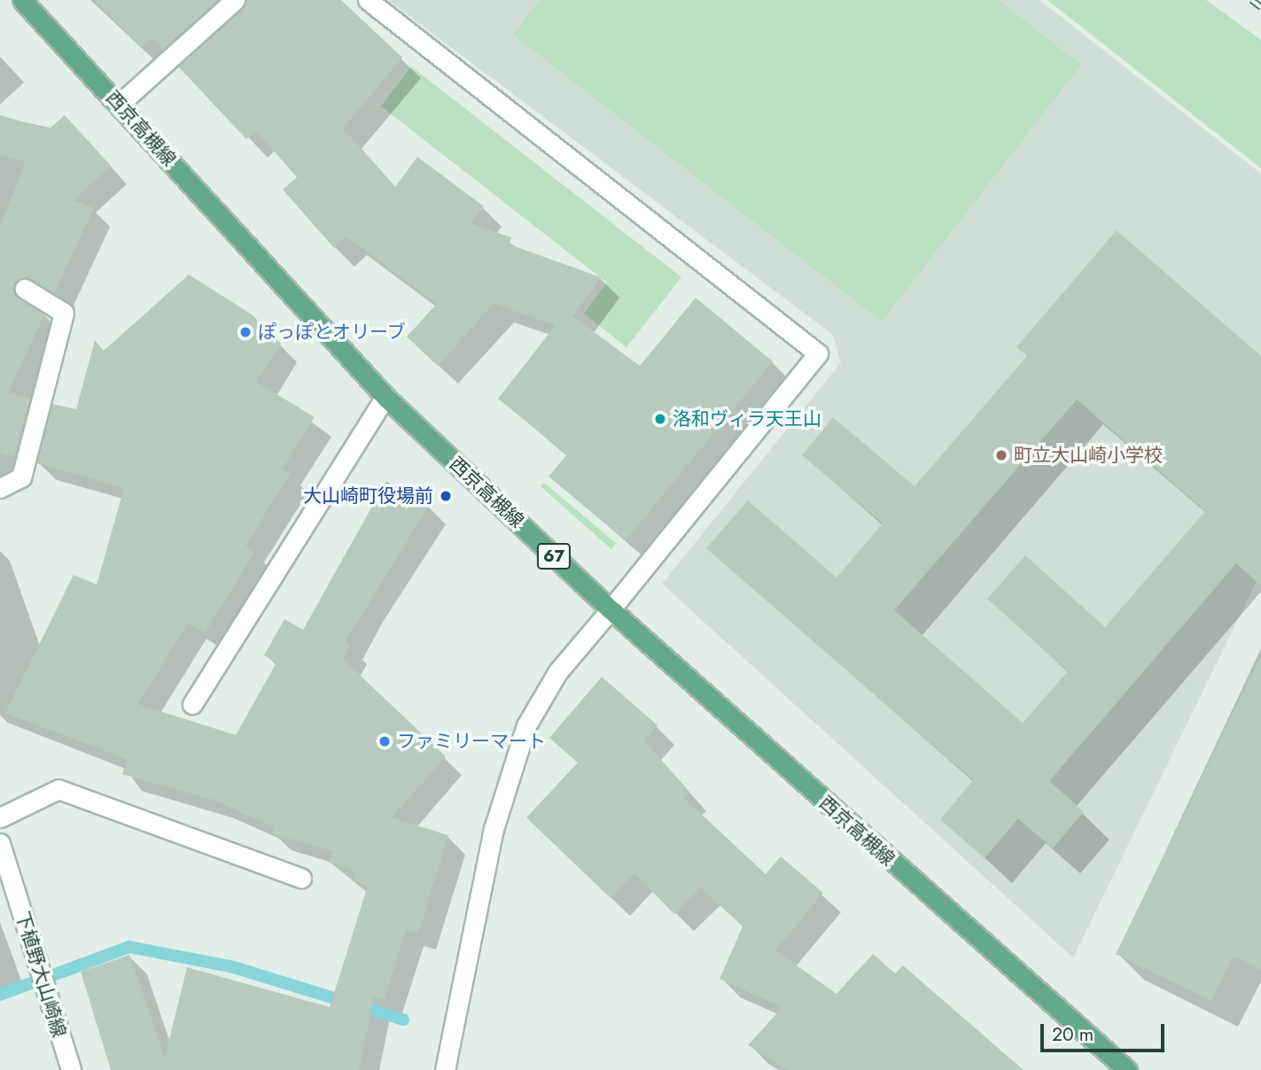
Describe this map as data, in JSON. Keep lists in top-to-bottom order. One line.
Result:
{"streets":{"main road":["西京高槻線","67"],"street":["下植野大山崎線"]},"places":["ぽっぽとオリーブ","洛和ヴィラ天王山","町立大山崎小学校","大山崎町役場前","ファミリーマート"],"scale_bar":"20 m"}
